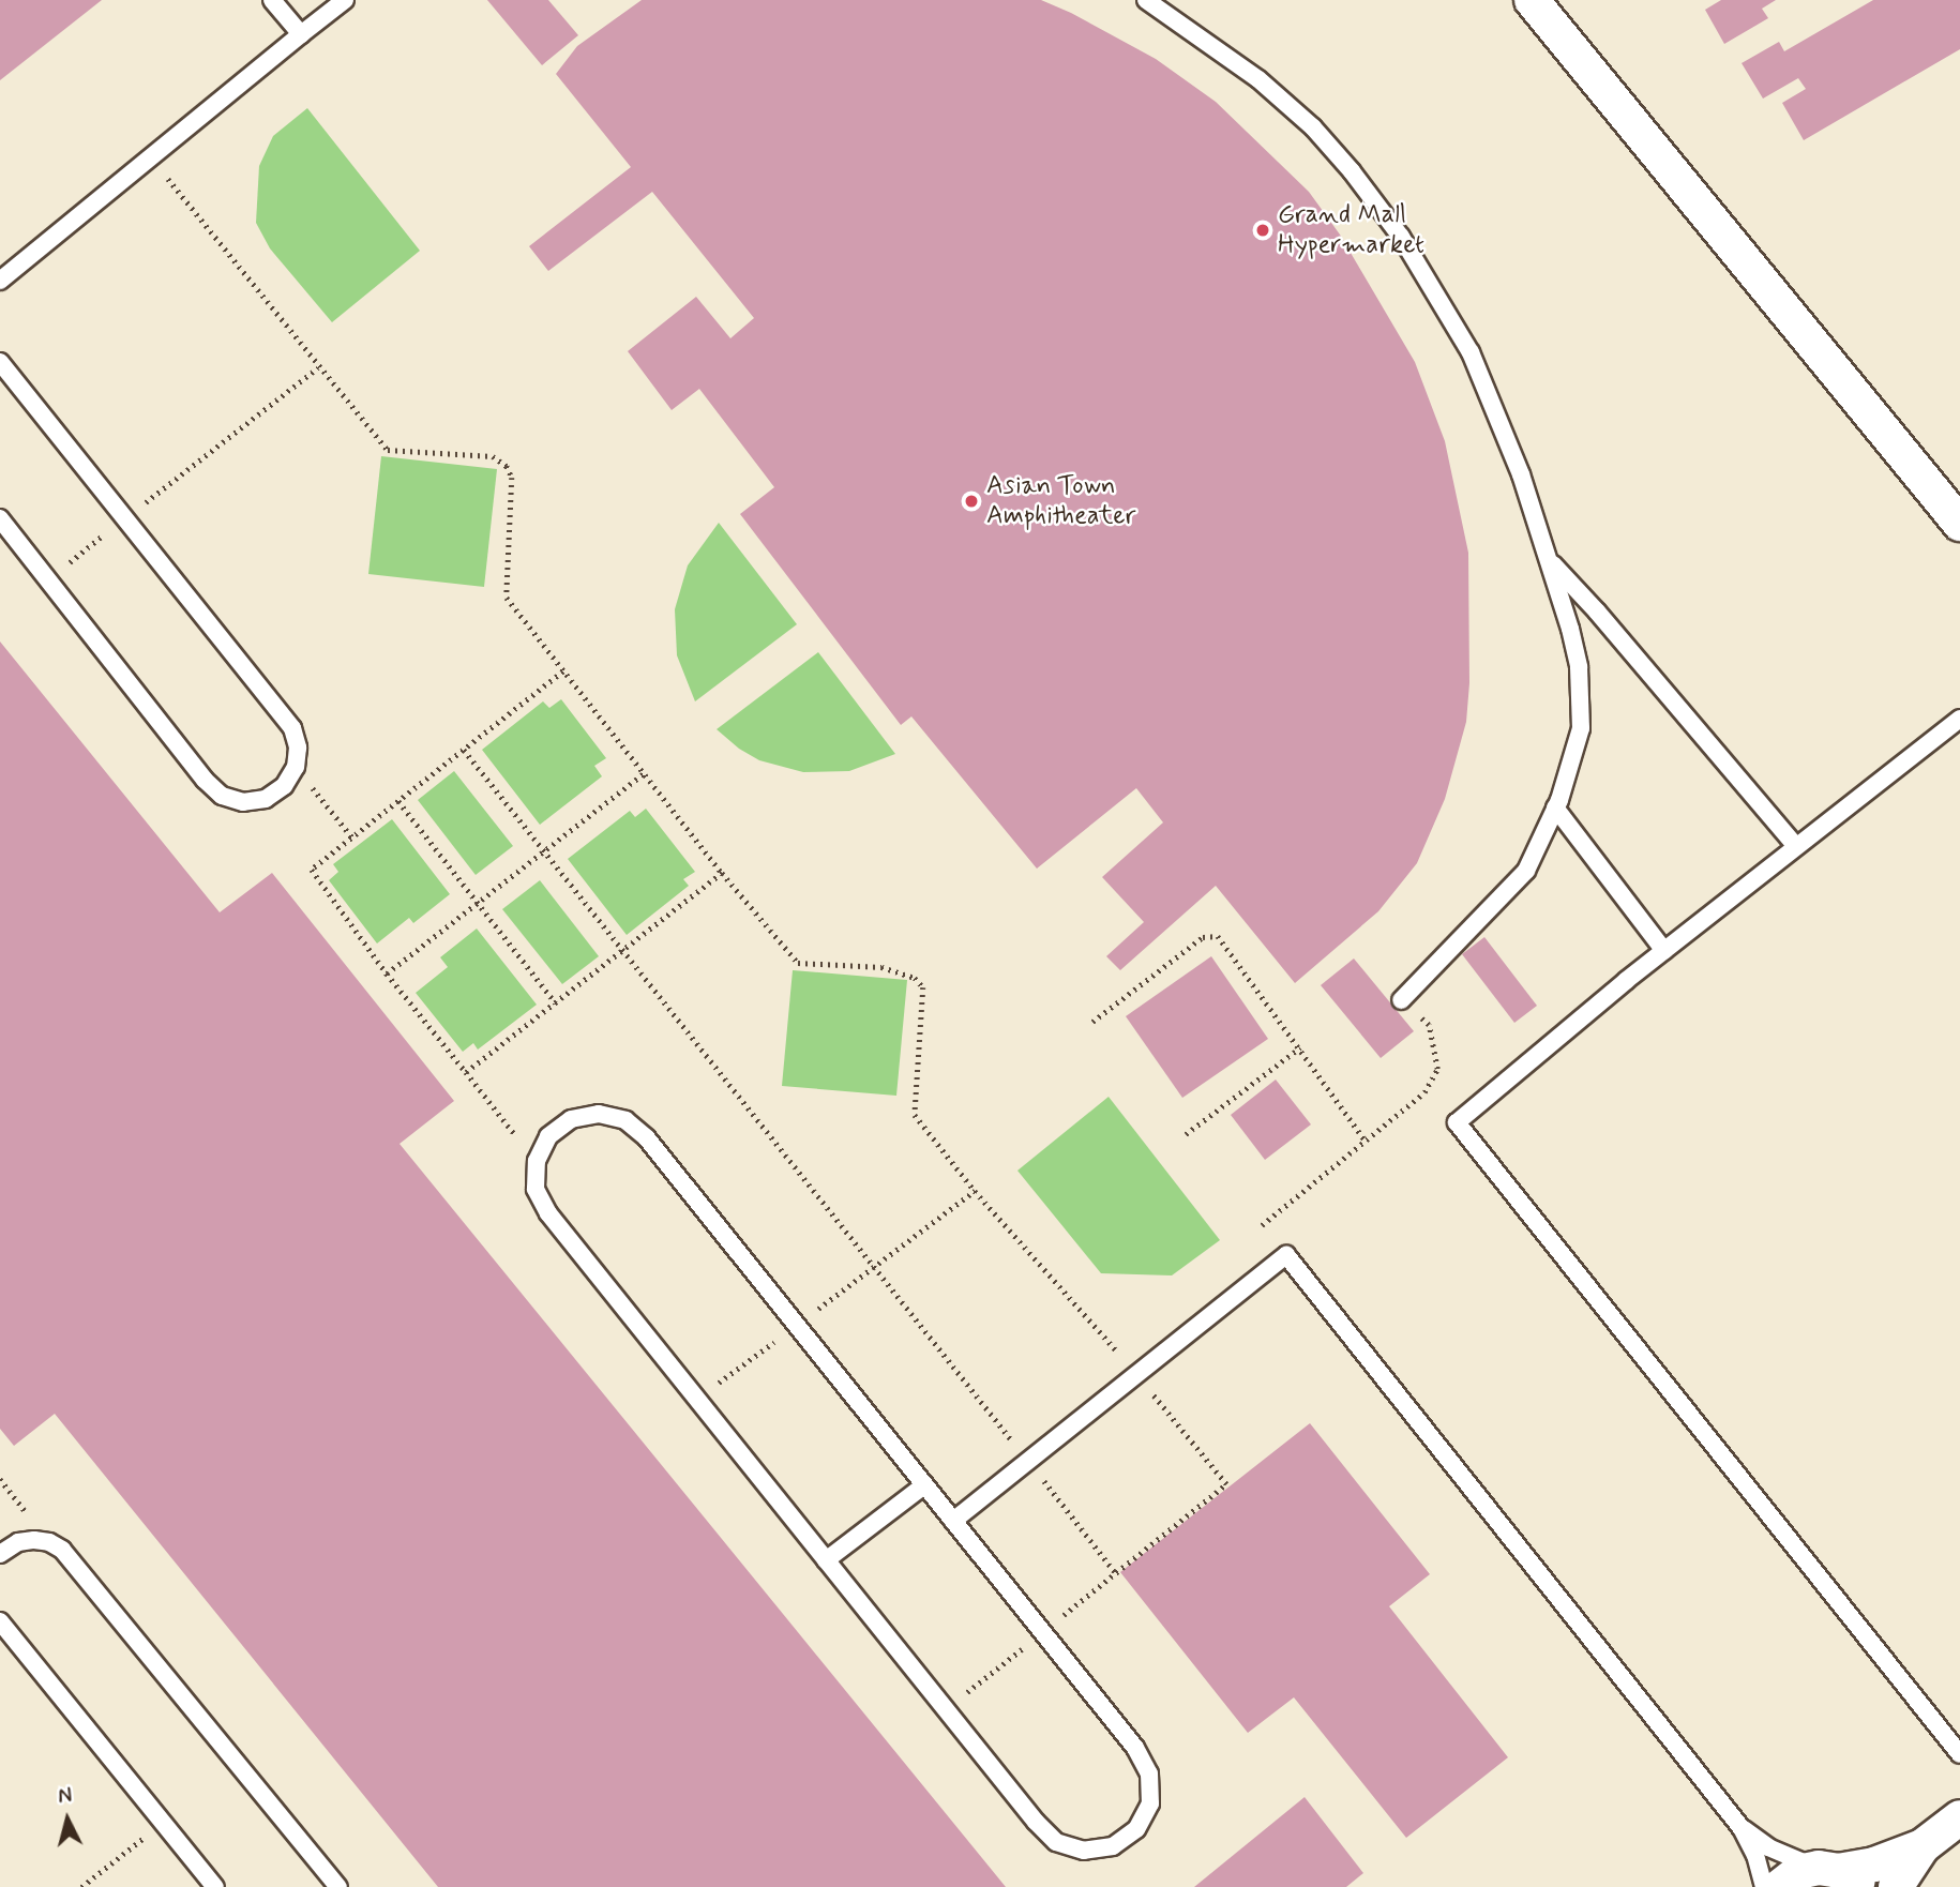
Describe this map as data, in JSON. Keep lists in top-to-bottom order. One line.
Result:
{"places":["Grand Mall Hypermarket","Asian Town Amphitheater"],"north":"top"}
